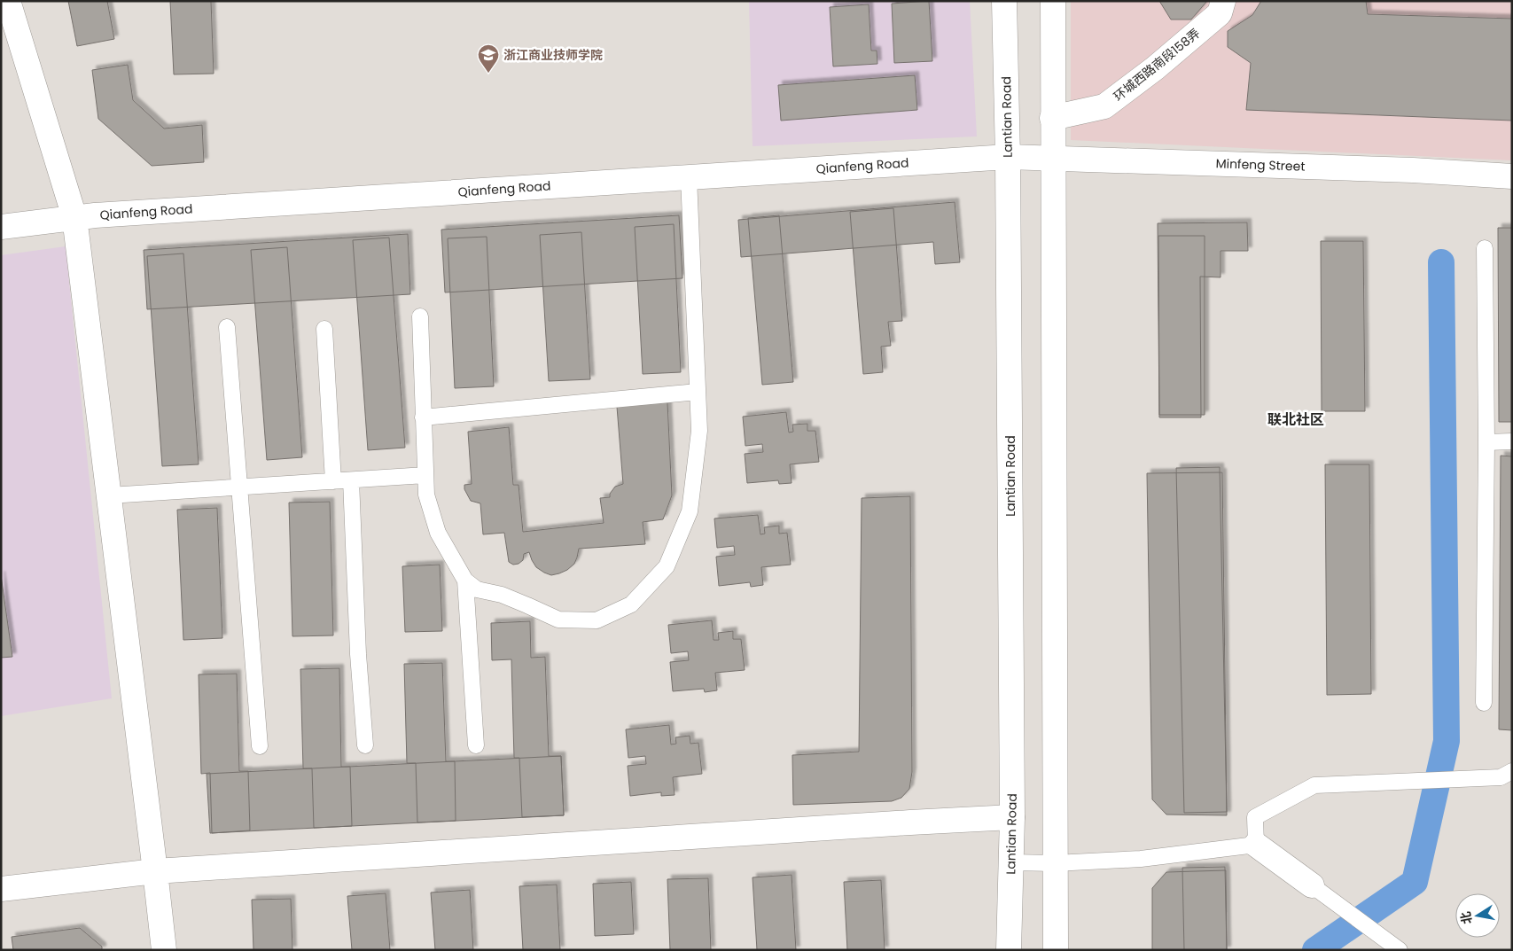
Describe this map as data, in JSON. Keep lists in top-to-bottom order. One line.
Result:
{"streets":{"street":["环城西路南段158弄","Lantian Road","Minfeng Street","Qianfeng Road"]},"crossings":[["Lantian Road","Minfeng Street"],["Lantian Road","Qianfeng Road"],["Minfeng Street","Qianfeng Road"]],"districts":["联北社区"],"places":{"school or university":["浙江商业技师学院"]},"north":"left"}
